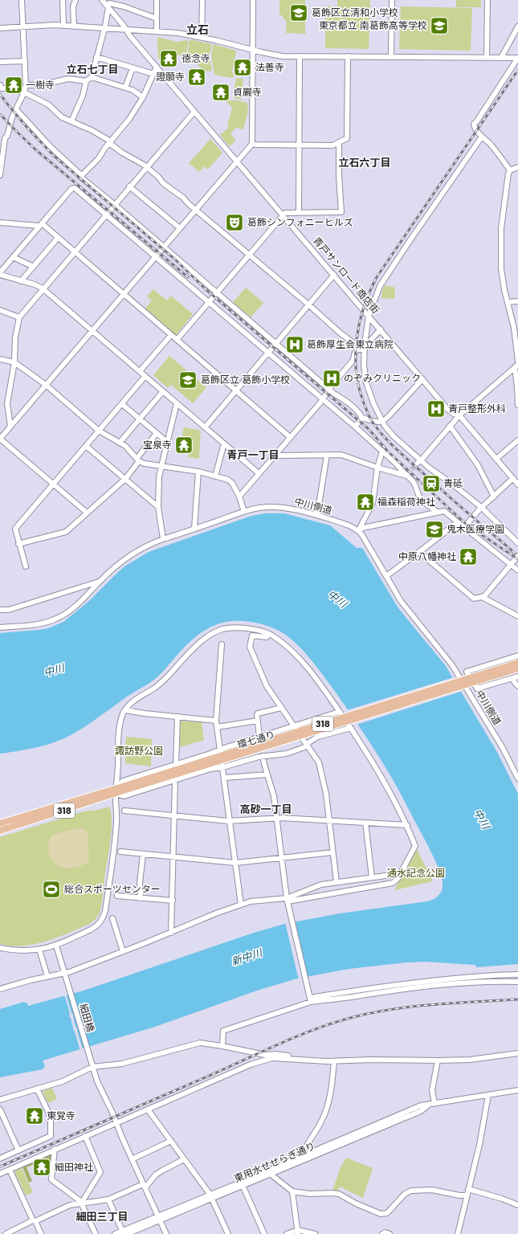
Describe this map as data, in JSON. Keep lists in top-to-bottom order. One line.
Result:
{"streets":{"main road":["318","環七通り"],"street":["青戸サンロード商店街","中川側道","細田橋","東用水せせらぎ通り"]},"crossings":[["細田橋","東用水せせらぎ通り"]],"districts":["立石","立石七丁目","立石六丁目","青戸一丁目","高砂一丁目","細田三丁目"],"water":["中川","新中川"],"parks":["諏訪野公園","通水記念公園"],"places":{"school or university":["葛飾区立清和小学校","東京都立 南葛飾高等学校","葛飾区立 葛飾小学校","鬼木医療学園"],"temple":["徳念寺","法善寺","證願寺","一樹寺","貞巖寺","宝泉寺","福森稲荷神社","中原八幡神社","東覚寺","細田神社"],"theatre":["葛飾シンフォニーヒルズ"],"hospital":["葛飾厚生会東立病院","のぞみクリニック","青戸整形外科"],"station":["青砥"],"sports":["総合スポーツセンター"]}}
